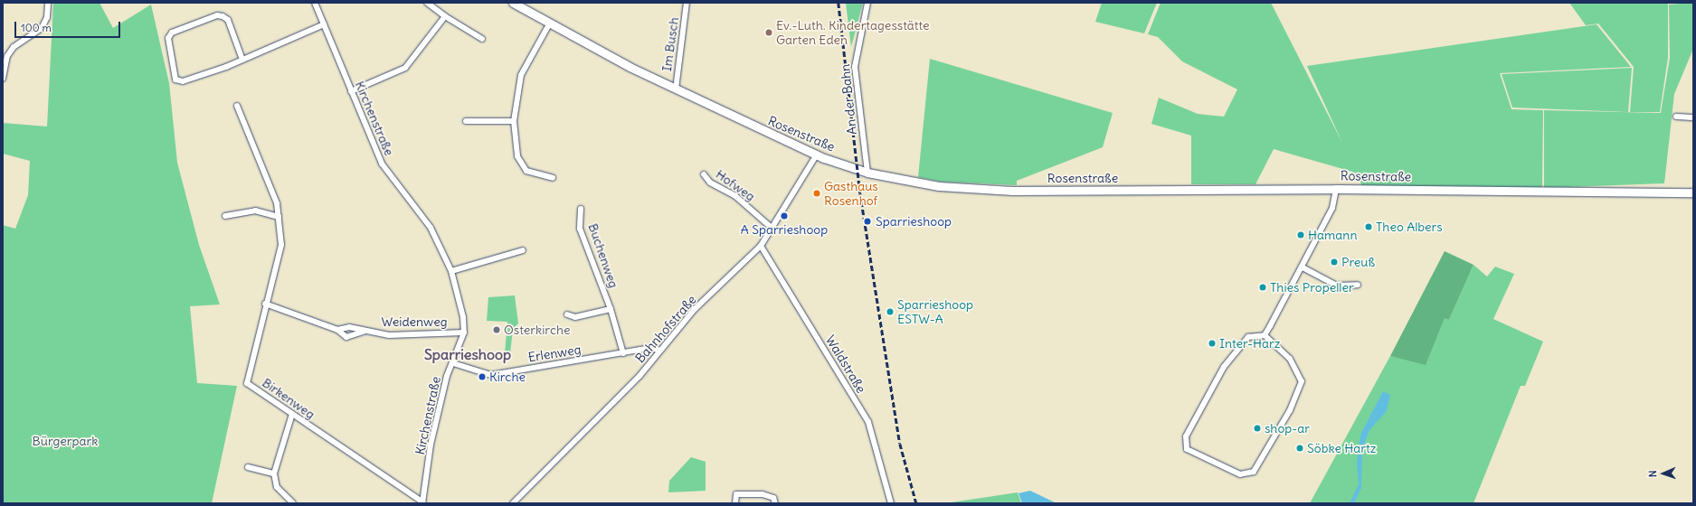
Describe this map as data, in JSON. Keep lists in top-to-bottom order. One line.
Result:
{"streets":{"main road":["Rosenstraße"],"street":["Im Busch","An der Bahn","Kirchenstraße","Hofweg","Buchenweg","Weidenweg","Bahnhofstraße","Erlenweg","Waldstraße","Birkenweg"]},"crossings":[["Im Busch","Rosenstraße"],["An der Bahn","Rosenstraße"],["Kirchenstraße","Weidenweg"],["Kirchenstraße","Erlenweg"],["Kirchenstraße","Birkenweg"],["Rosenstraße","Bahnhofstraße"],["Hofweg","Bahnhofstraße"],["Buchenweg","Erlenweg"],["Weidenweg","Birkenweg"],["Bahnhofstraße","Erlenweg"],["Bahnhofstraße","Waldstraße"]],"districts":["Sparrieshoop"],"parks":["Bürgerpark"],"places":["Ev.-Luth. Kindertagesstätte Garten Eden","Gasthaus Rosenhof","A Sparrieshoop","Sparrieshoop","Theo Albers","Hamann","Preuß","Thies Propeller","Sparrieshoop ESTW-A","Osterkirche","Inter-Harz","Kirche","shop-ar","Söbke Hartz"],"scale_bar":"100 m","north":"left"}
